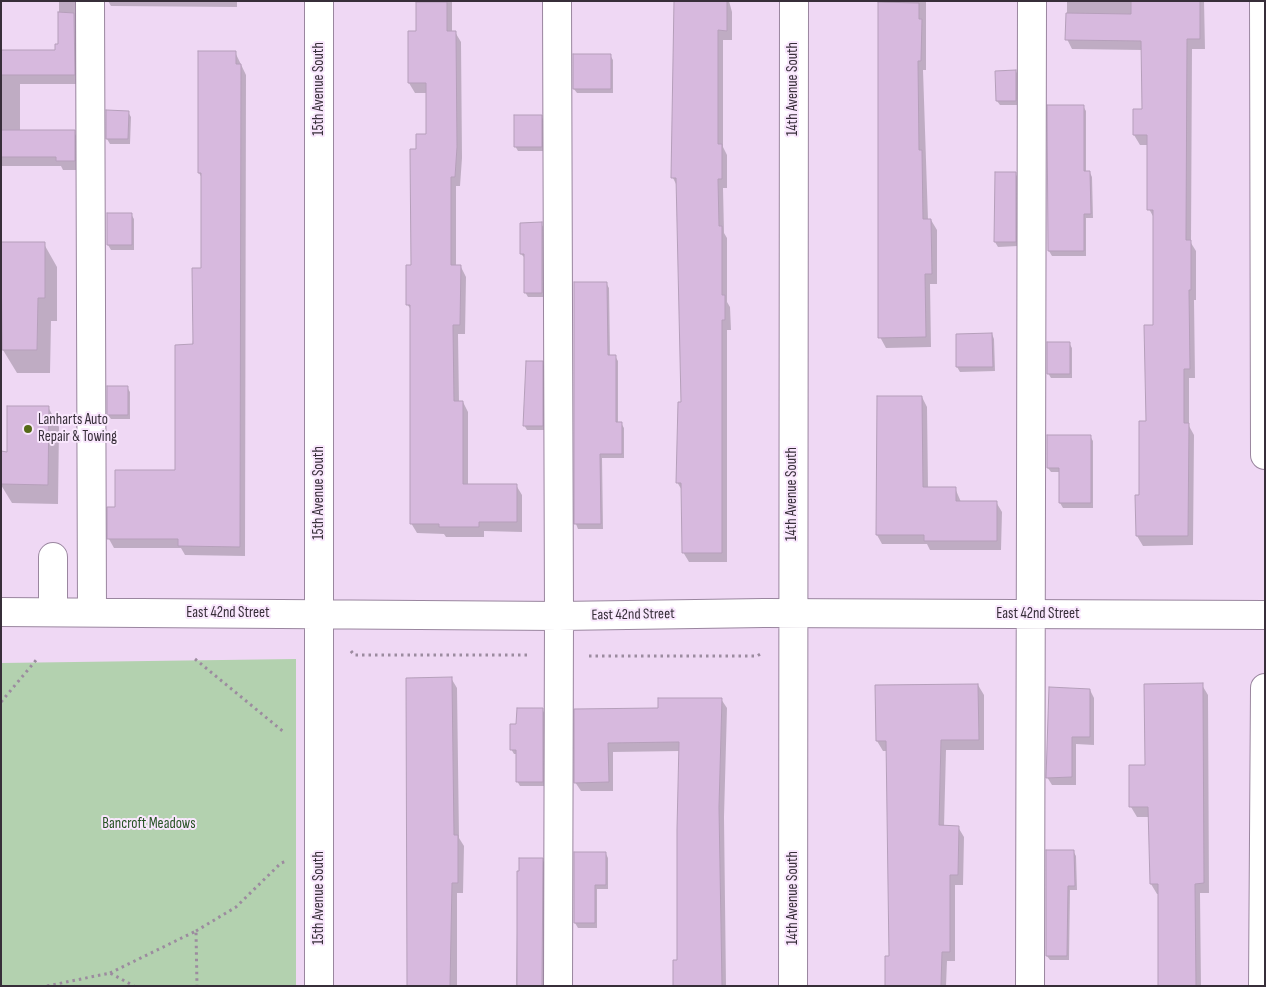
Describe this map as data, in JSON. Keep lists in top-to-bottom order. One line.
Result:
{"streets":{"street":["15th Avenue South","14th Avenue South","East 42nd Street"]},"crossings":[["15th Avenue South","East 42nd Street"],["14th Avenue South","East 42nd Street"]],"parks":["Bancroft Meadows"],"places":["Lanharts Auto Repair & Towing"]}
